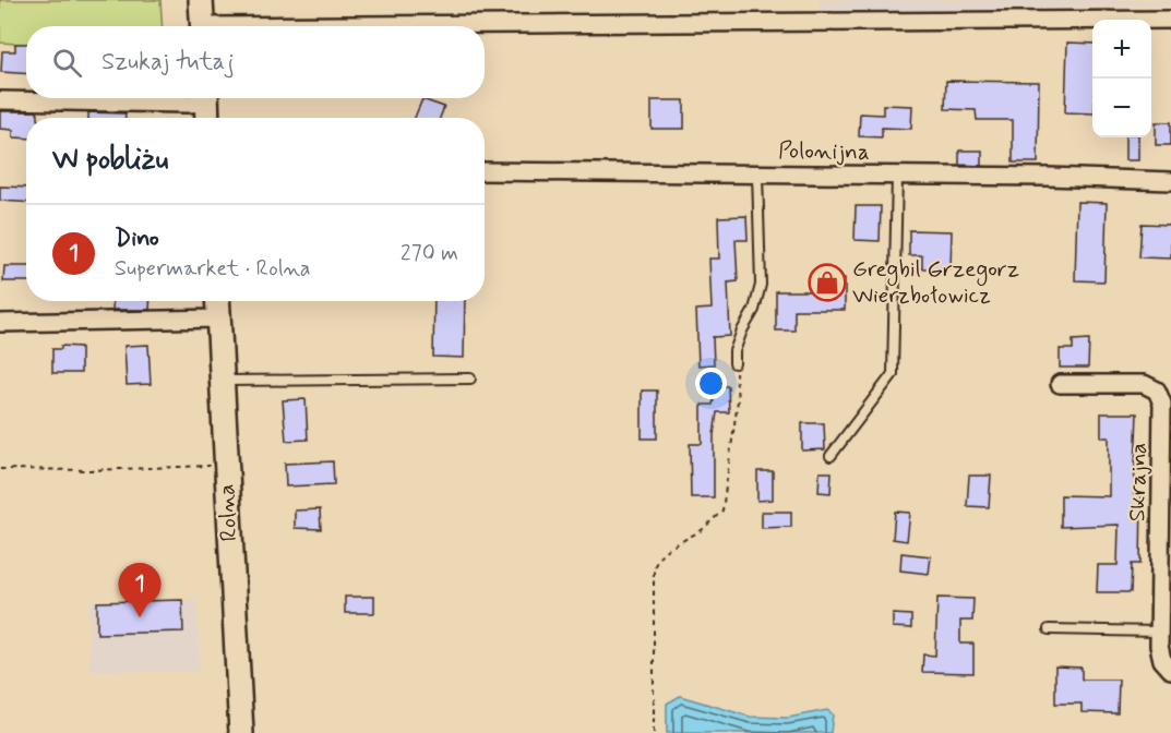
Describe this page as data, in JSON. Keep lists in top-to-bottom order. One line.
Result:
{"streets":{"street":["Polonijna","Skrajna","Rolna"]},"places":{"shop":["Gregbil Grzegorz Wierzbołowicz"]},"page":{"map_buttons":["+","−"],"search":"Szukaj tutaj","heading":"W pobliżu","list":[{"mark":"1","name":"Dino","note":"Supermarket · Rolna","value":"270 m"}],"pins":"1"}}
